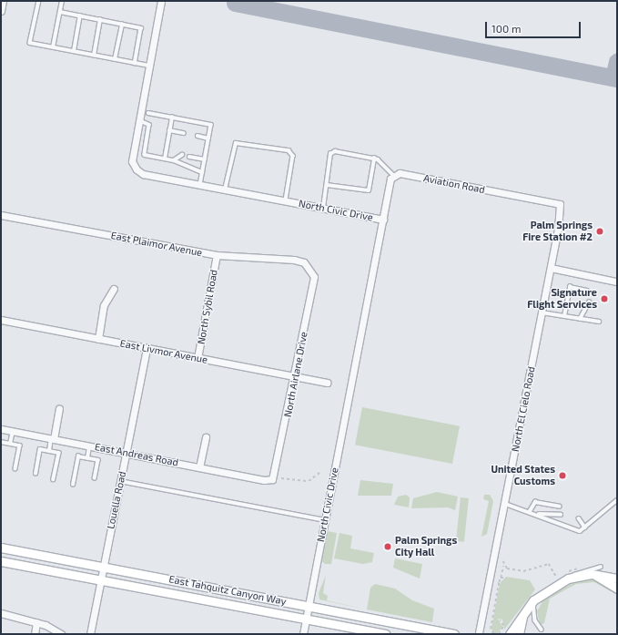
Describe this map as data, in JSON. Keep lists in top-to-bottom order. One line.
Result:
{"streets":{"main road":["East Tahquitz Canyon Way"],"street":["Aviation Road","North Civic Drive","East Plaimor Avenue","North Sybil Road","East Livmor Avenue","North Airlane Drive","North El Cielo Road","East Andreas Road","Louella Road"]},"crossings":[["Aviation Road","North El Cielo Road"],["North Civic Drive","East Tahquitz Canyon Way"],["East Plaimor Avenue","North Sybil Road"],["East Plaimor Avenue","North Airlane Drive"],["North Sybil Road","East Livmor Avenue"],["East Livmor Avenue","North Airlane Drive"],["East Livmor Avenue","Louella Road"],["North Airlane Drive","East Andreas Road"],["East Andreas Road","Louella Road"],["Louella Road","East Tahquitz Canyon Way"]],"places":["Palm Springs Fire Station #2","Signature Flight Services","United States Customs","Palm Springs City Hall"],"scale_bar":"100 m"}
